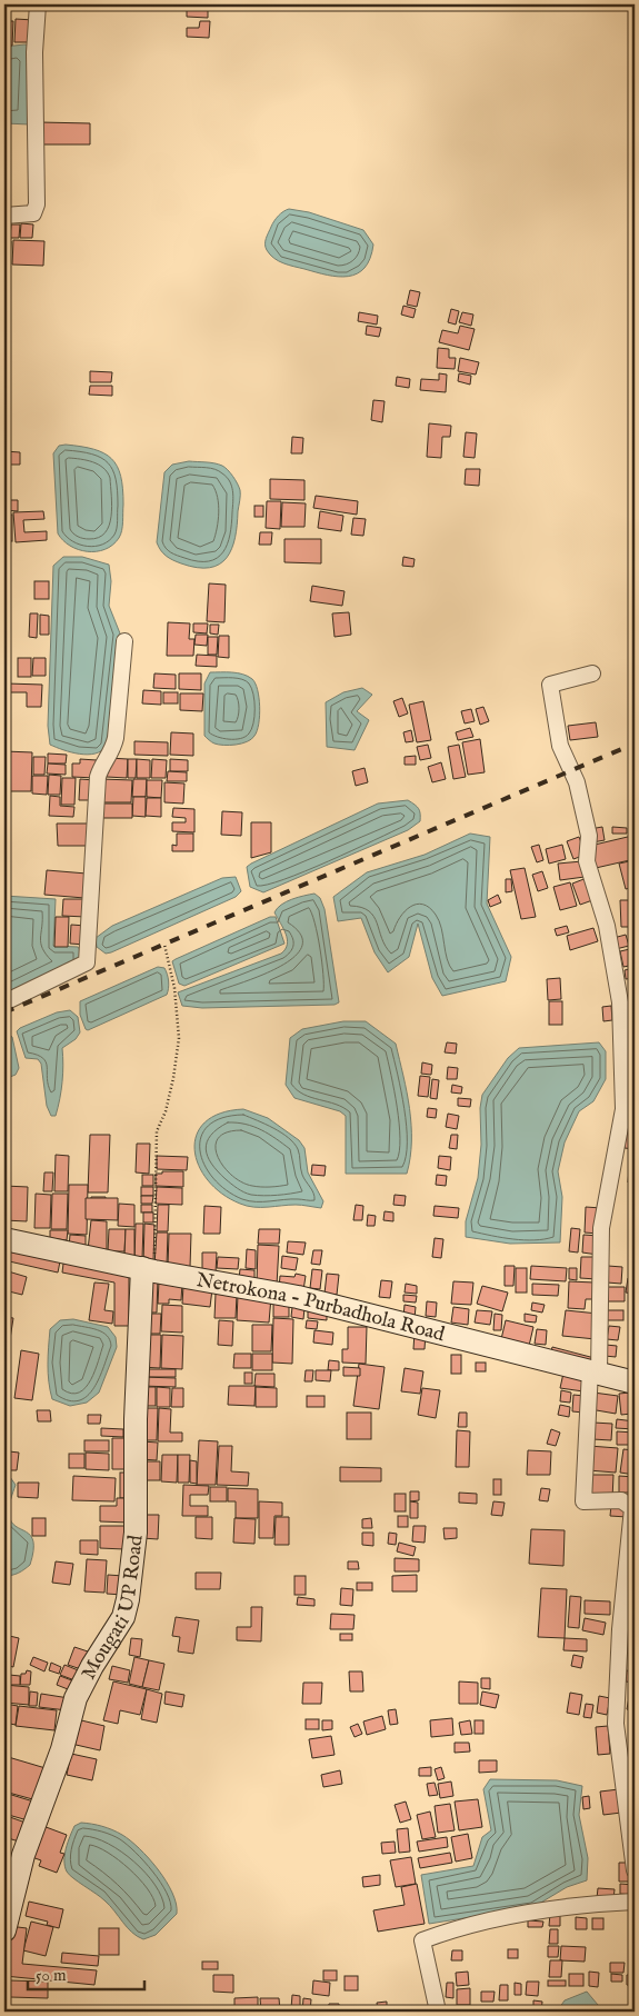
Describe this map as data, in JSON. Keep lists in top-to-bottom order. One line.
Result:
{"streets":{"street":["Netrokona - Purbadhola Road","Mougati UP Road"]},"crossings":[["Netrokona - Purbadhola Road","Mougati UP Road"]],"scale_bar":"50 m"}
